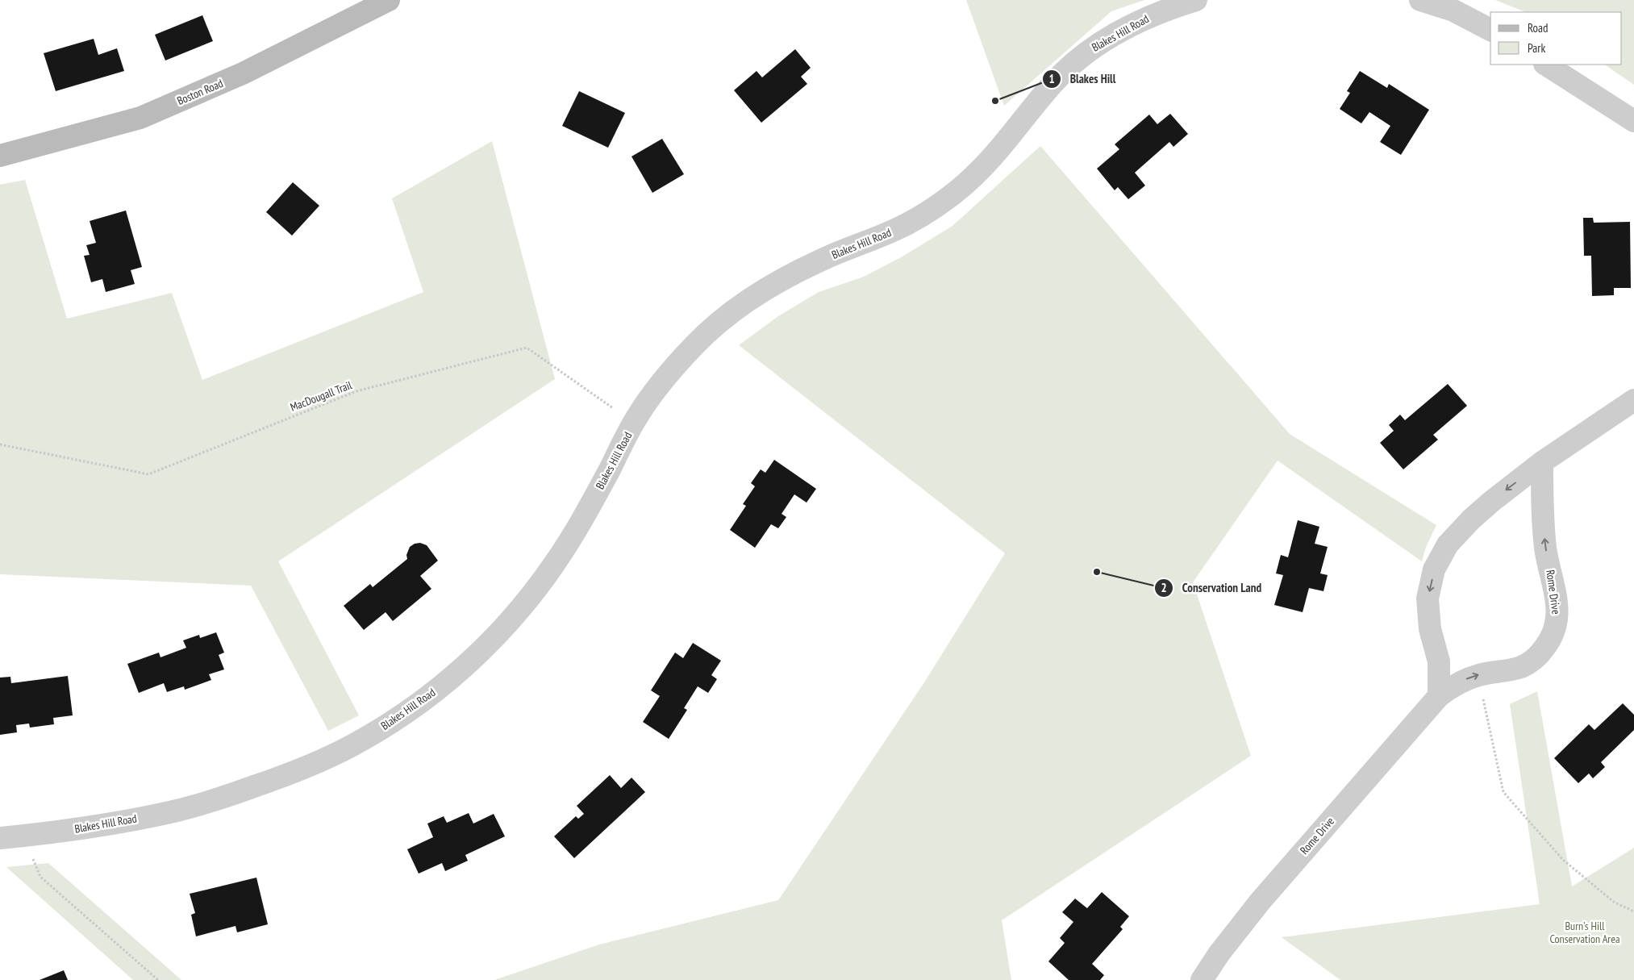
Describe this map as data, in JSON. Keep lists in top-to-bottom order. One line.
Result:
{"streets":{"main road":["Boston Road"],"street":["Blakes Hill Road","Rome Drive"],"path":["MacDougall Trail"]},"crossings":[["Blakes Hill Road","MacDougall Trail"]],"parks":["Burn’s Hill Conservation Area"],"places":["Blakes Hill","Conservation Land"],"legend":["Road","Park"]}
